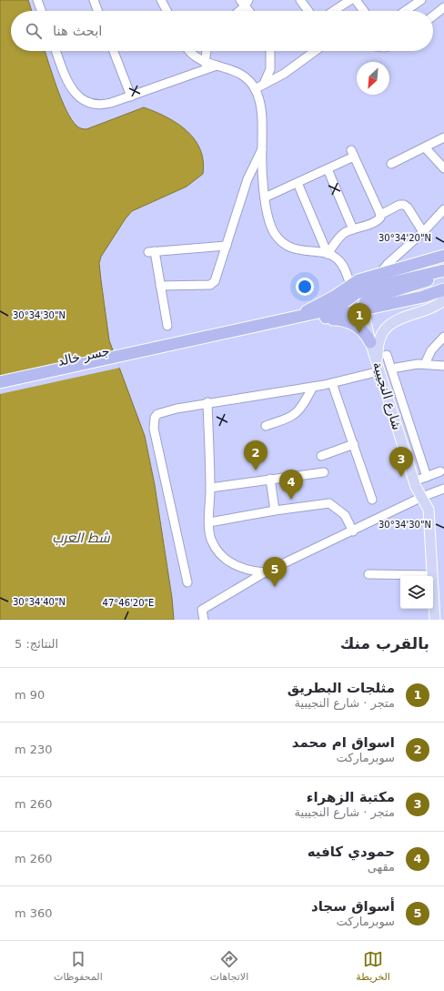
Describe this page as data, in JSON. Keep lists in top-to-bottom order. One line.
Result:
{"streets":{"highway":["جسر خالد"],"main road":["شارع النجيبية"]},"water":["شط العرب"],"north":"bottom left","page":{"search":"ابحث هنا","pins":["1","2","3","4","5"],"heading":["بالقرب منك","النتائج: 5"],"list":[{"mark":"1","name":"مثلجات البطريق","note":"متجر · شارع النجيبية","value":"90 m"},{"mark":"2","name":"اسواق ام محمد","note":"سوبرماركت","value":"230 m"},{"mark":"3","name":"مكتبة الزهراء","note":"متجر · شارع النجيبية","value":"260 m"},{"mark":"4","name":"حمودي كافيه","note":"مقهى","value":"260 m"},{"mark":"5","name":"أسواق سجاد","note":"سوبرماركت","value":"360 m"}],"nav":["الخريطة","الاتجاهات","المحفوظات"]},"coordinates":["30°34'20\"N","30°34'30\"N","30°34'40\"N","47°46'20\"E"]}
